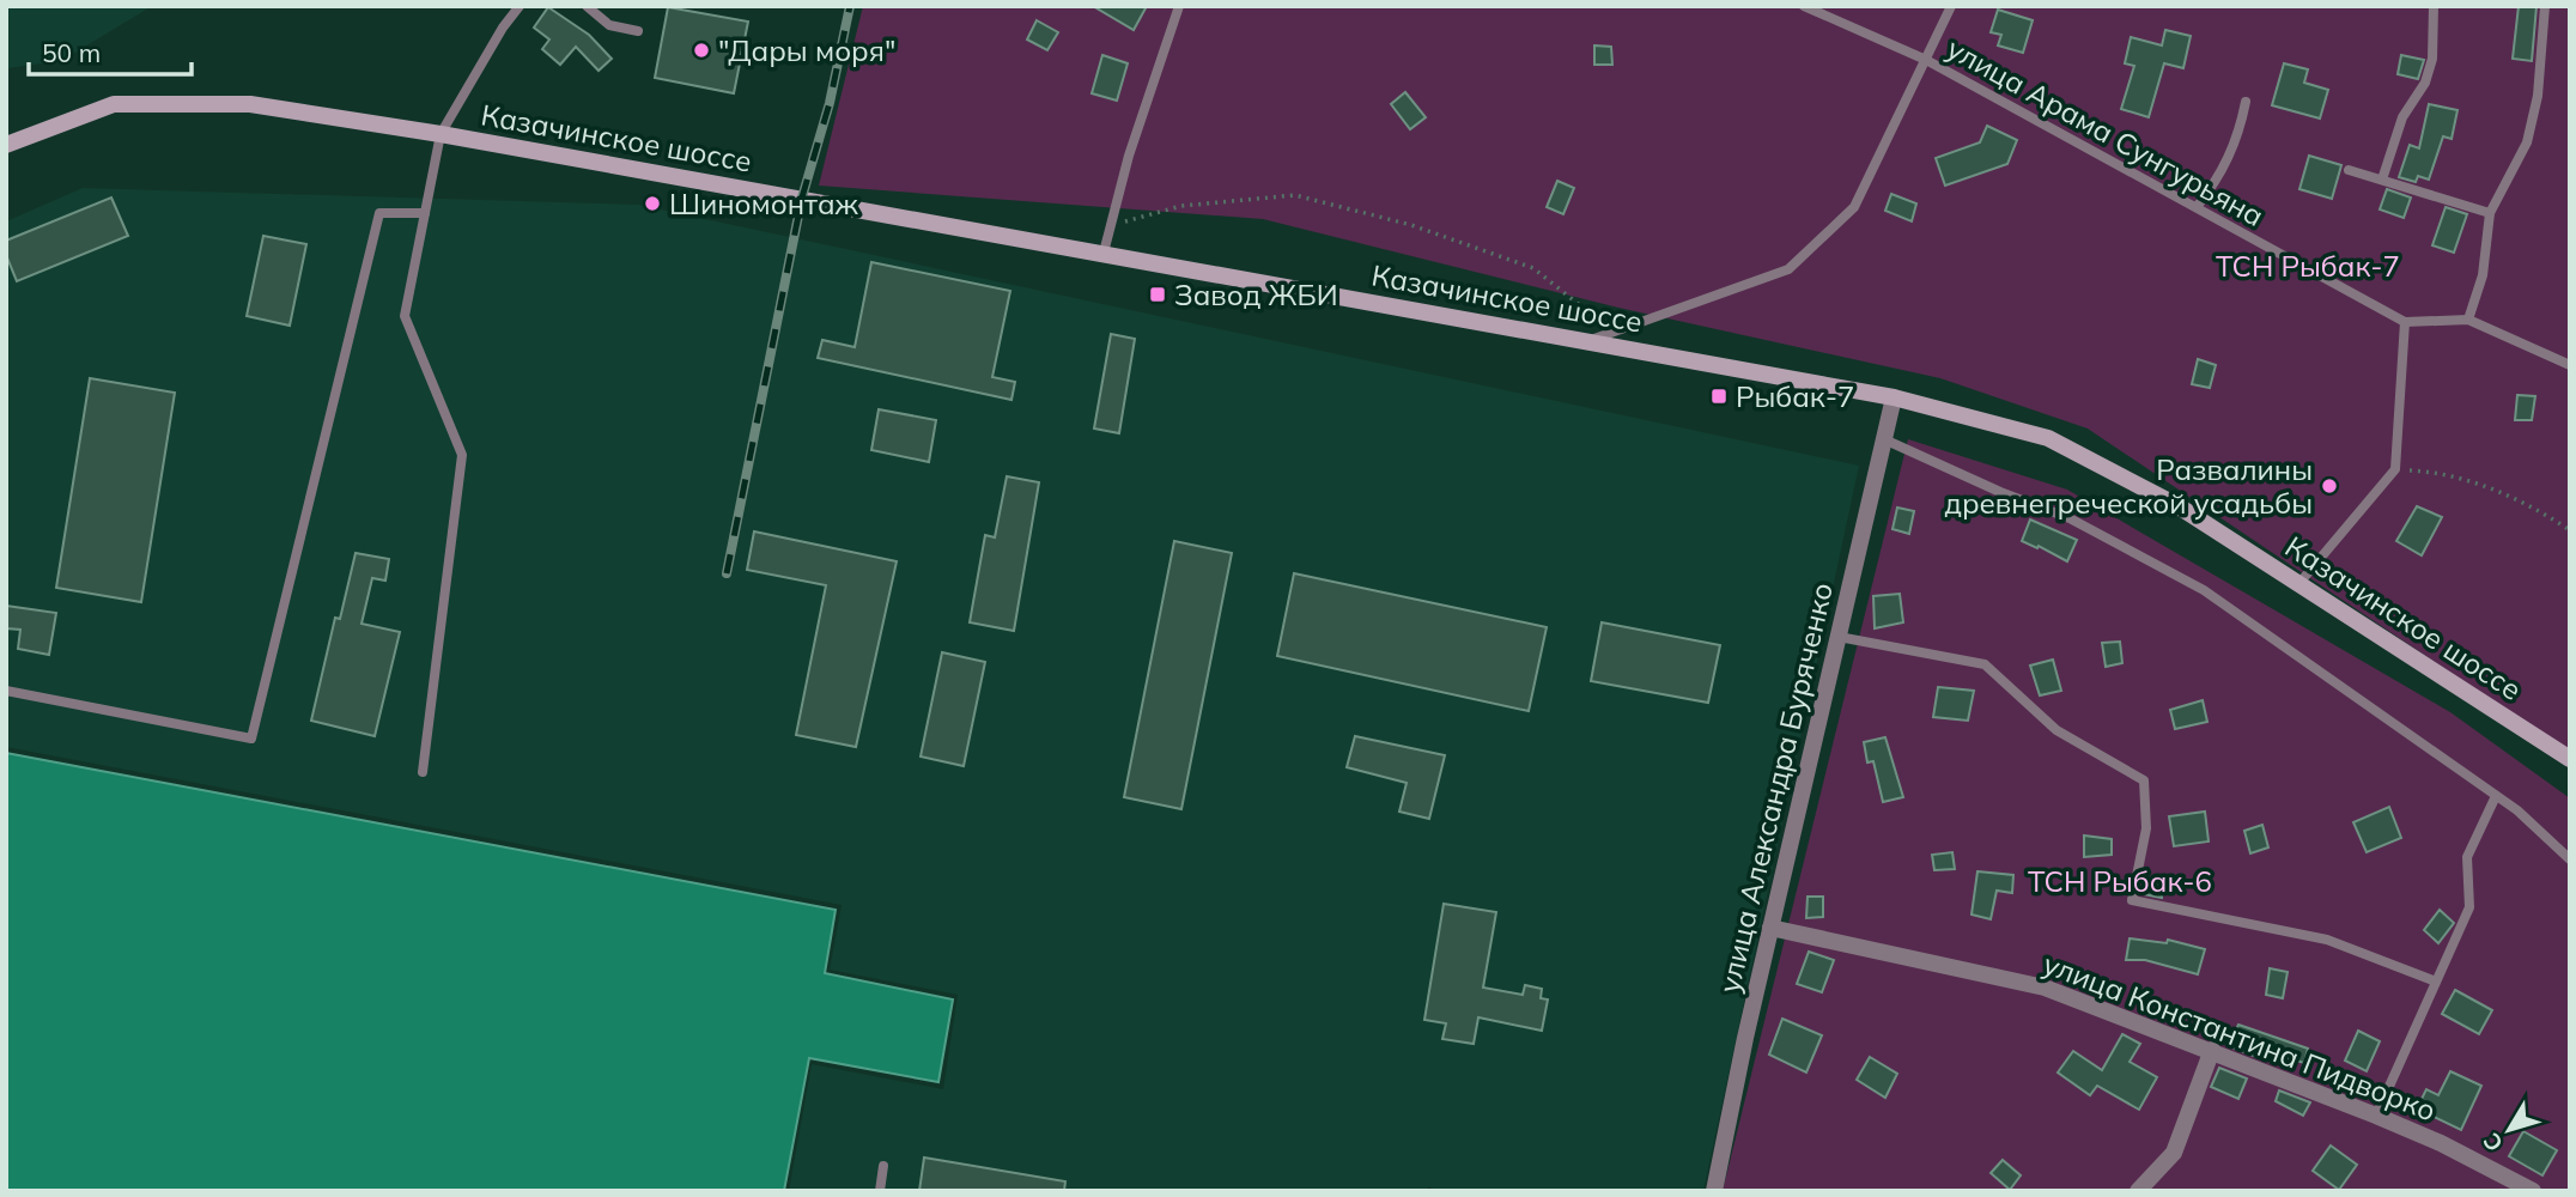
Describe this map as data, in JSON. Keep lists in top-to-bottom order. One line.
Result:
{"streets":{"main road":["Казачинское шоссе"],"street":["улица Александра Буряченко","улица Константина Пидворко"],"lane":["улица Арама Сунгурьяна"]},"crossings":[["Казачинское шоссе","улица Александра Буряченко"],["улица Александра Буряченко","улица Константина Пидворко"]],"parks":["ТСН Рыбак-7","ТСН Рыбак-6"],"places":{"other":["\"Дары моря\"","Шиномонтаж","Развалины древнегреческой усадьбы"],"transit":["Завод ЖБИ","Рыбак-7"]},"scale_bar":"50 m","north":"bottom left"}
